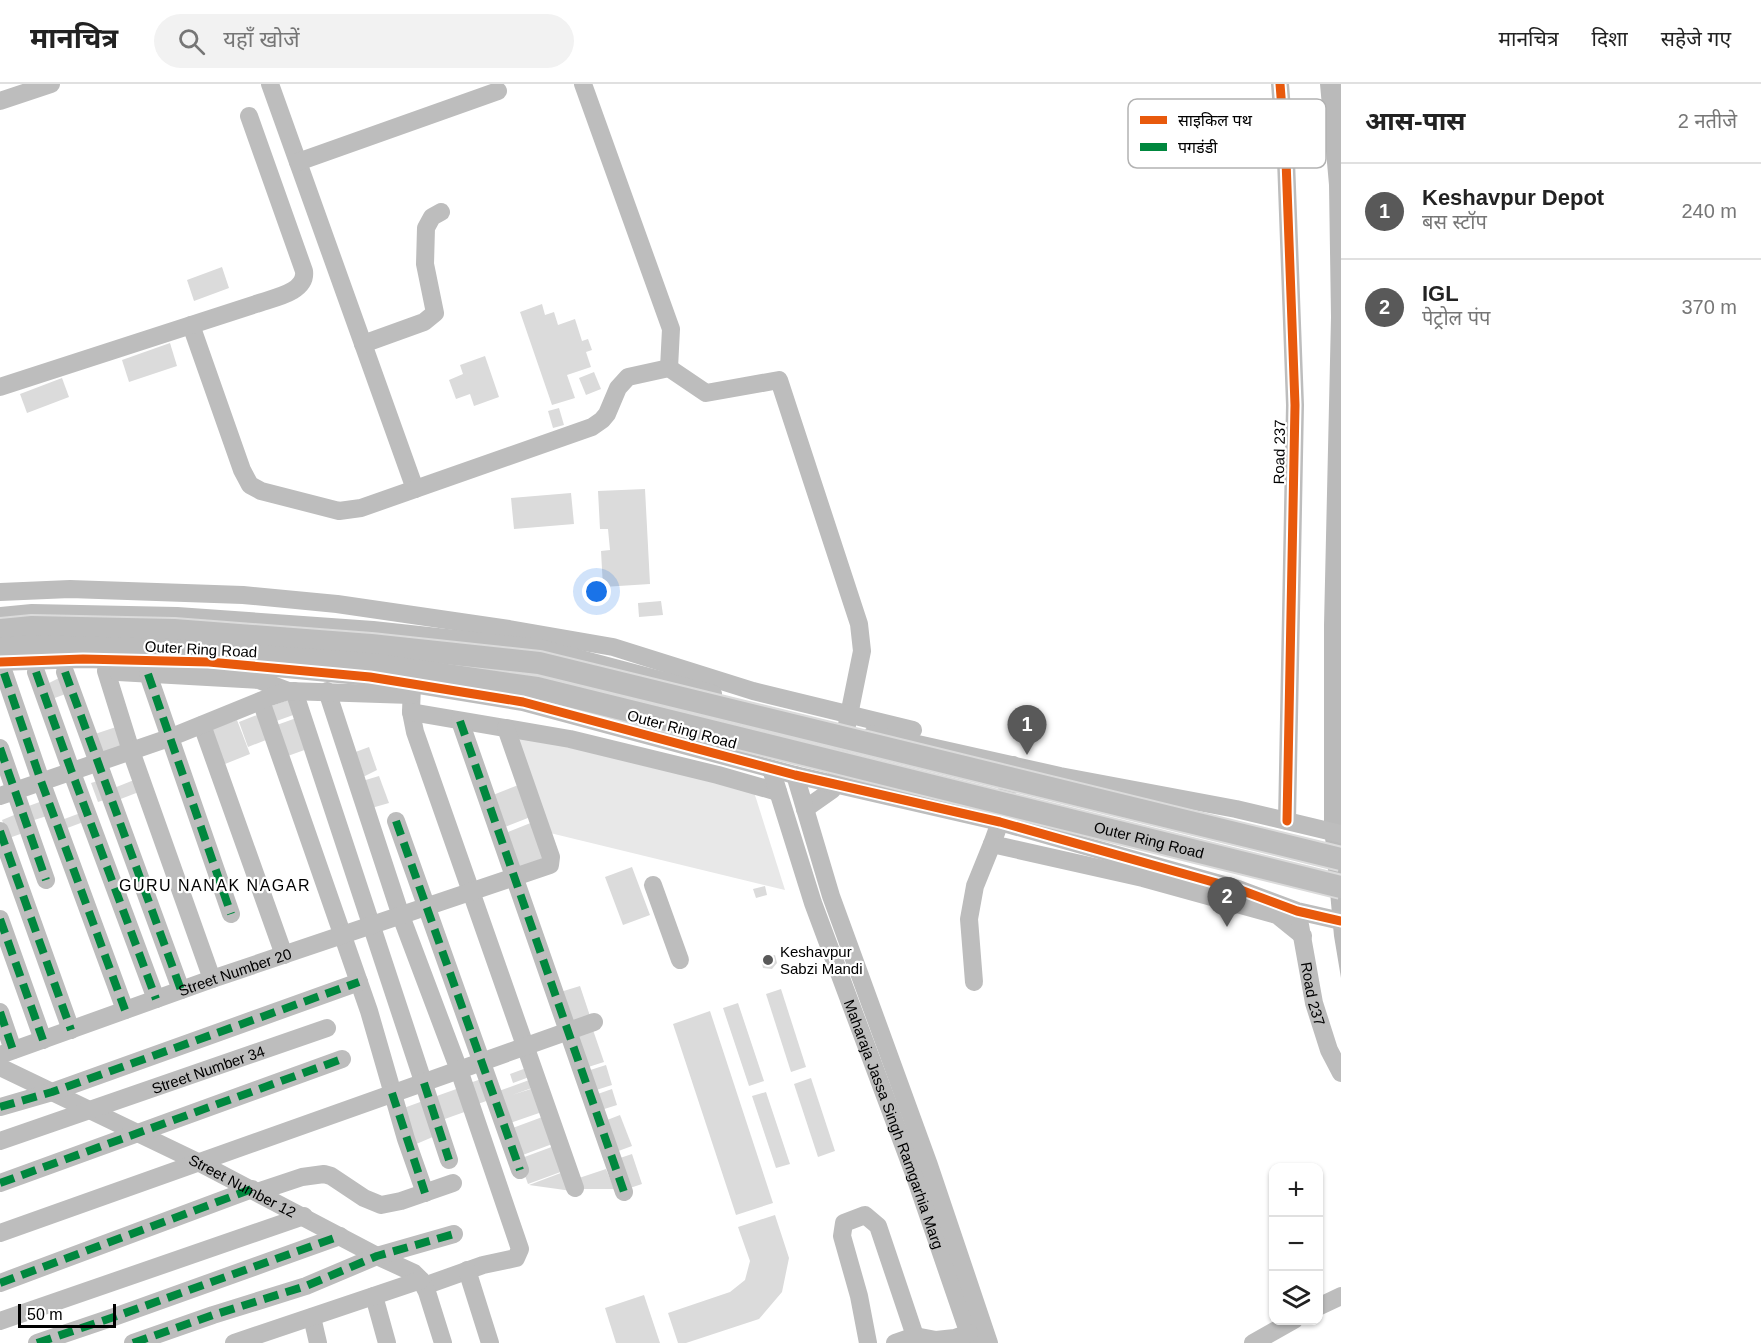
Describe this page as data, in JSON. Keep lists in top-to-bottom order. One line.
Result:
{"streets":{"main road":["Outer Ring Road"],"street":["Road 237","Street Number 20","Street Number 34","Maharaja Jassa Singh Ramgarhia Marg","Street Number 12"]},"crossings":[["Road 237","Outer Ring Road"],["Outer Ring Road","Maharaja Jassa Singh Ramgarhia Marg"],["Street Number 34","Street Number 12"]],"districts":["GURU NANAK NAGAR"],"places":["Keshavpur Sabzi Mandi"],"legend":["साइकिल पथ","पगडंडी"],"scale_bar":"50 m","page":{"header":"मानचित्र","search":"यहाँ खोजें","nav":["मानचित्र","दिशा","सहेजे गए"],"heading":["आस-पास","2 नतीजे"],"list":[{"mark":"1","name":"Keshavpur Depot","note":"बस स्टॉप","value":"240 m"},{"mark":"2","name":"IGL","note":"पेट्रोल पंप","value":"370 m"}],"pins":["1","2"],"map_buttons":["+","−"],"scale":"50 m"}}
